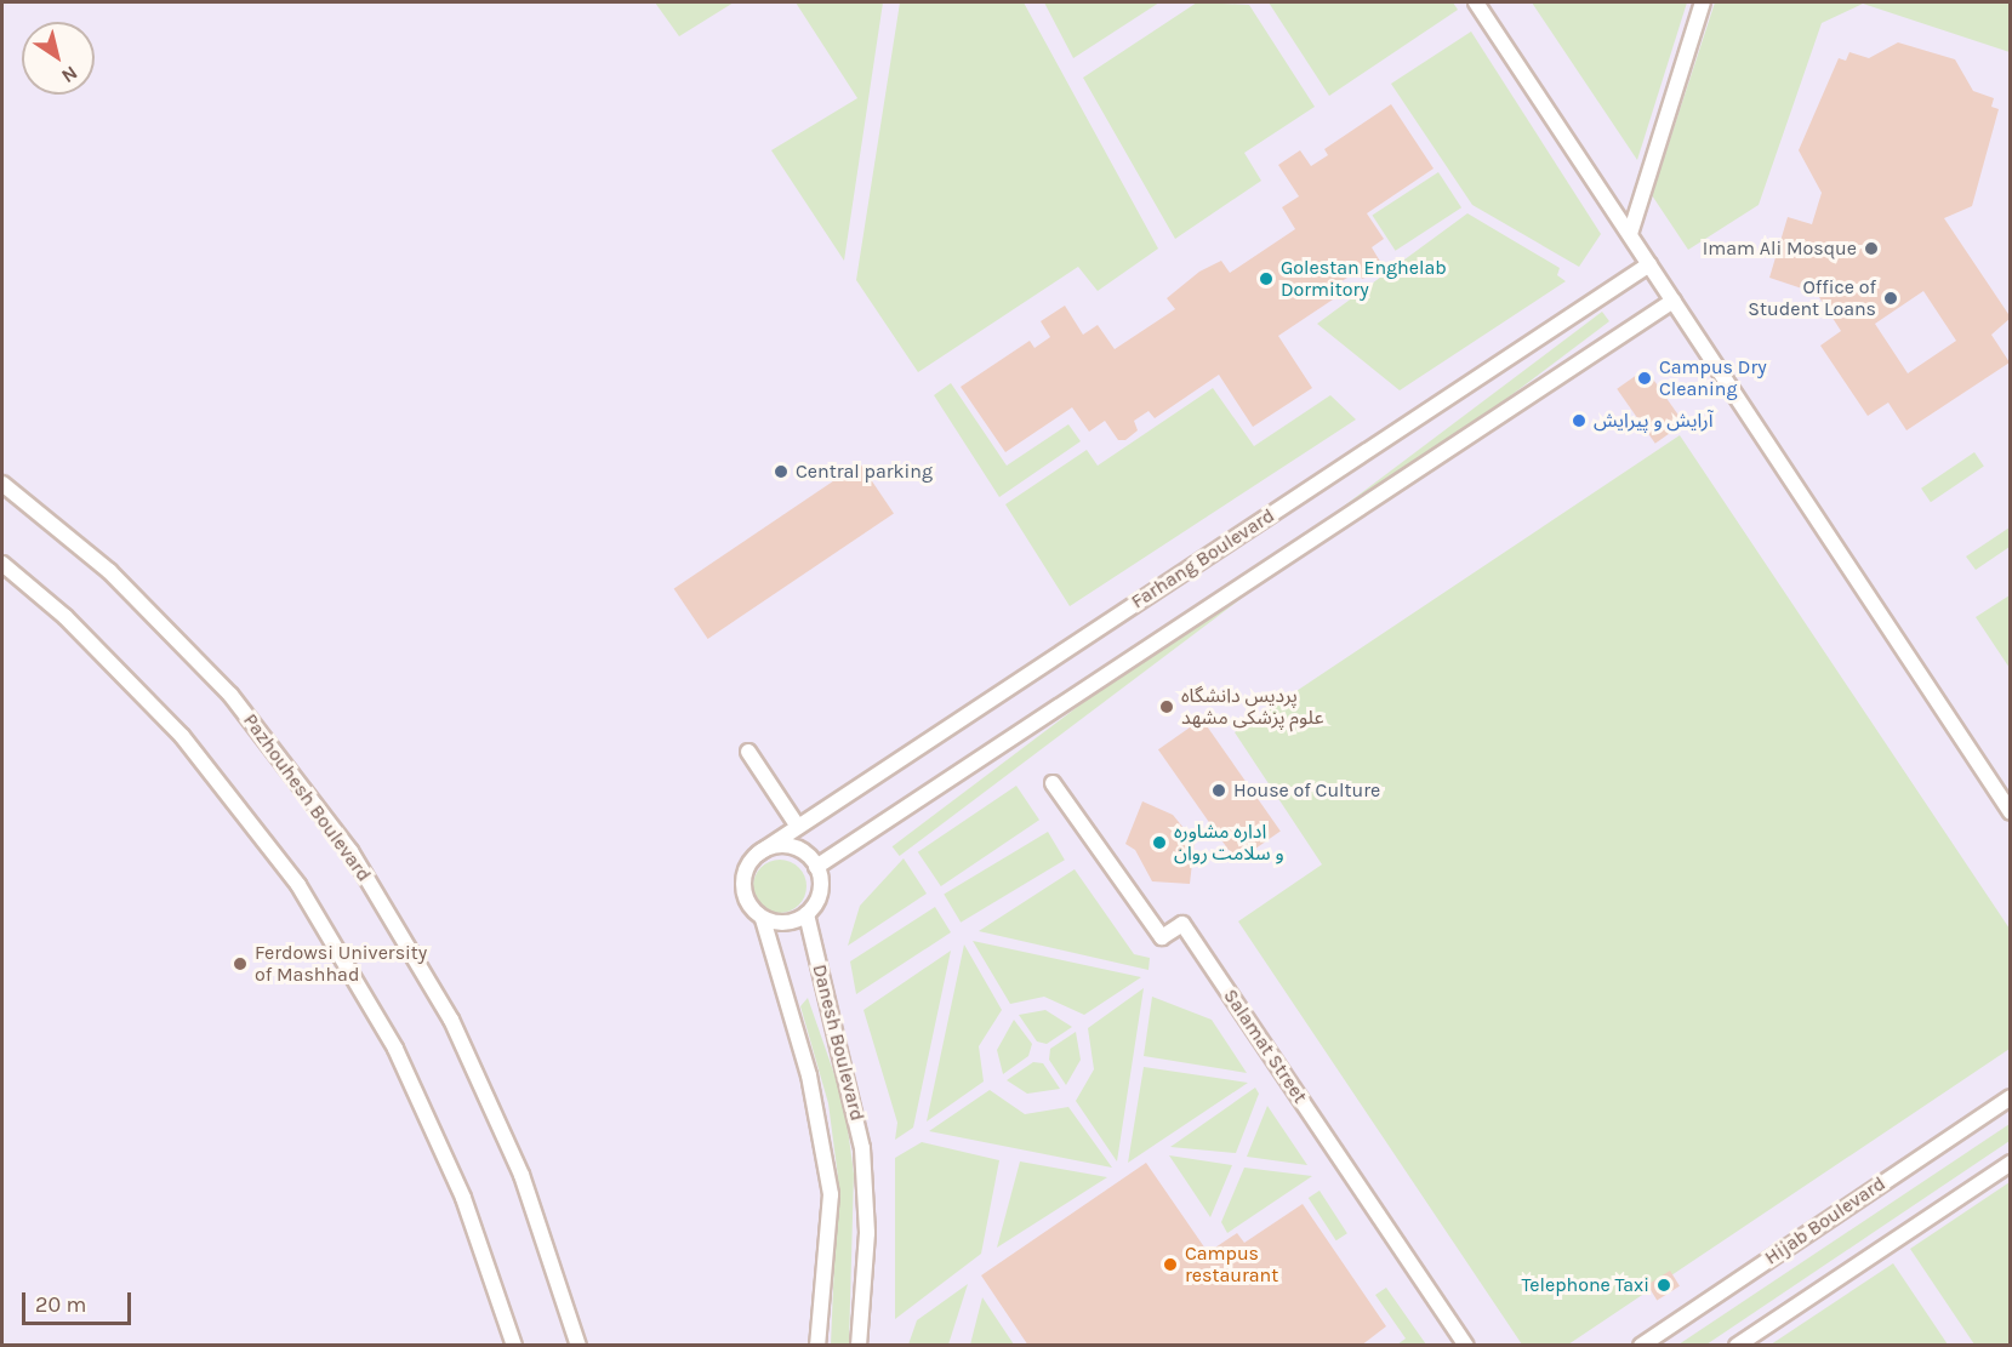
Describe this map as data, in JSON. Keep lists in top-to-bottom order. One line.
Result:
{"streets":{"lane":["Farhang Boulevard","Pazhouhesh Boulevard","Danesh Boulevard","Salamat Street","Hijab Boulevard"]},"crossings":[["Farhang Boulevard","Danesh Boulevard"]],"places":["Imam Ali Mosque","Golestan Enghelab Dormitory","Office of Student Loans","Campus Dry Cleaning","آرایش و پیرایش","Central parking","پردیس دانشگاه علوم پزشکی مشهد","House of Culture","اداره مشاوره و سلامت روان","Ferdowsi University of Mashhad","Campus restaurant","Telephone Taxi"],"scale_bar":"20 m","north":"bottom right"}
